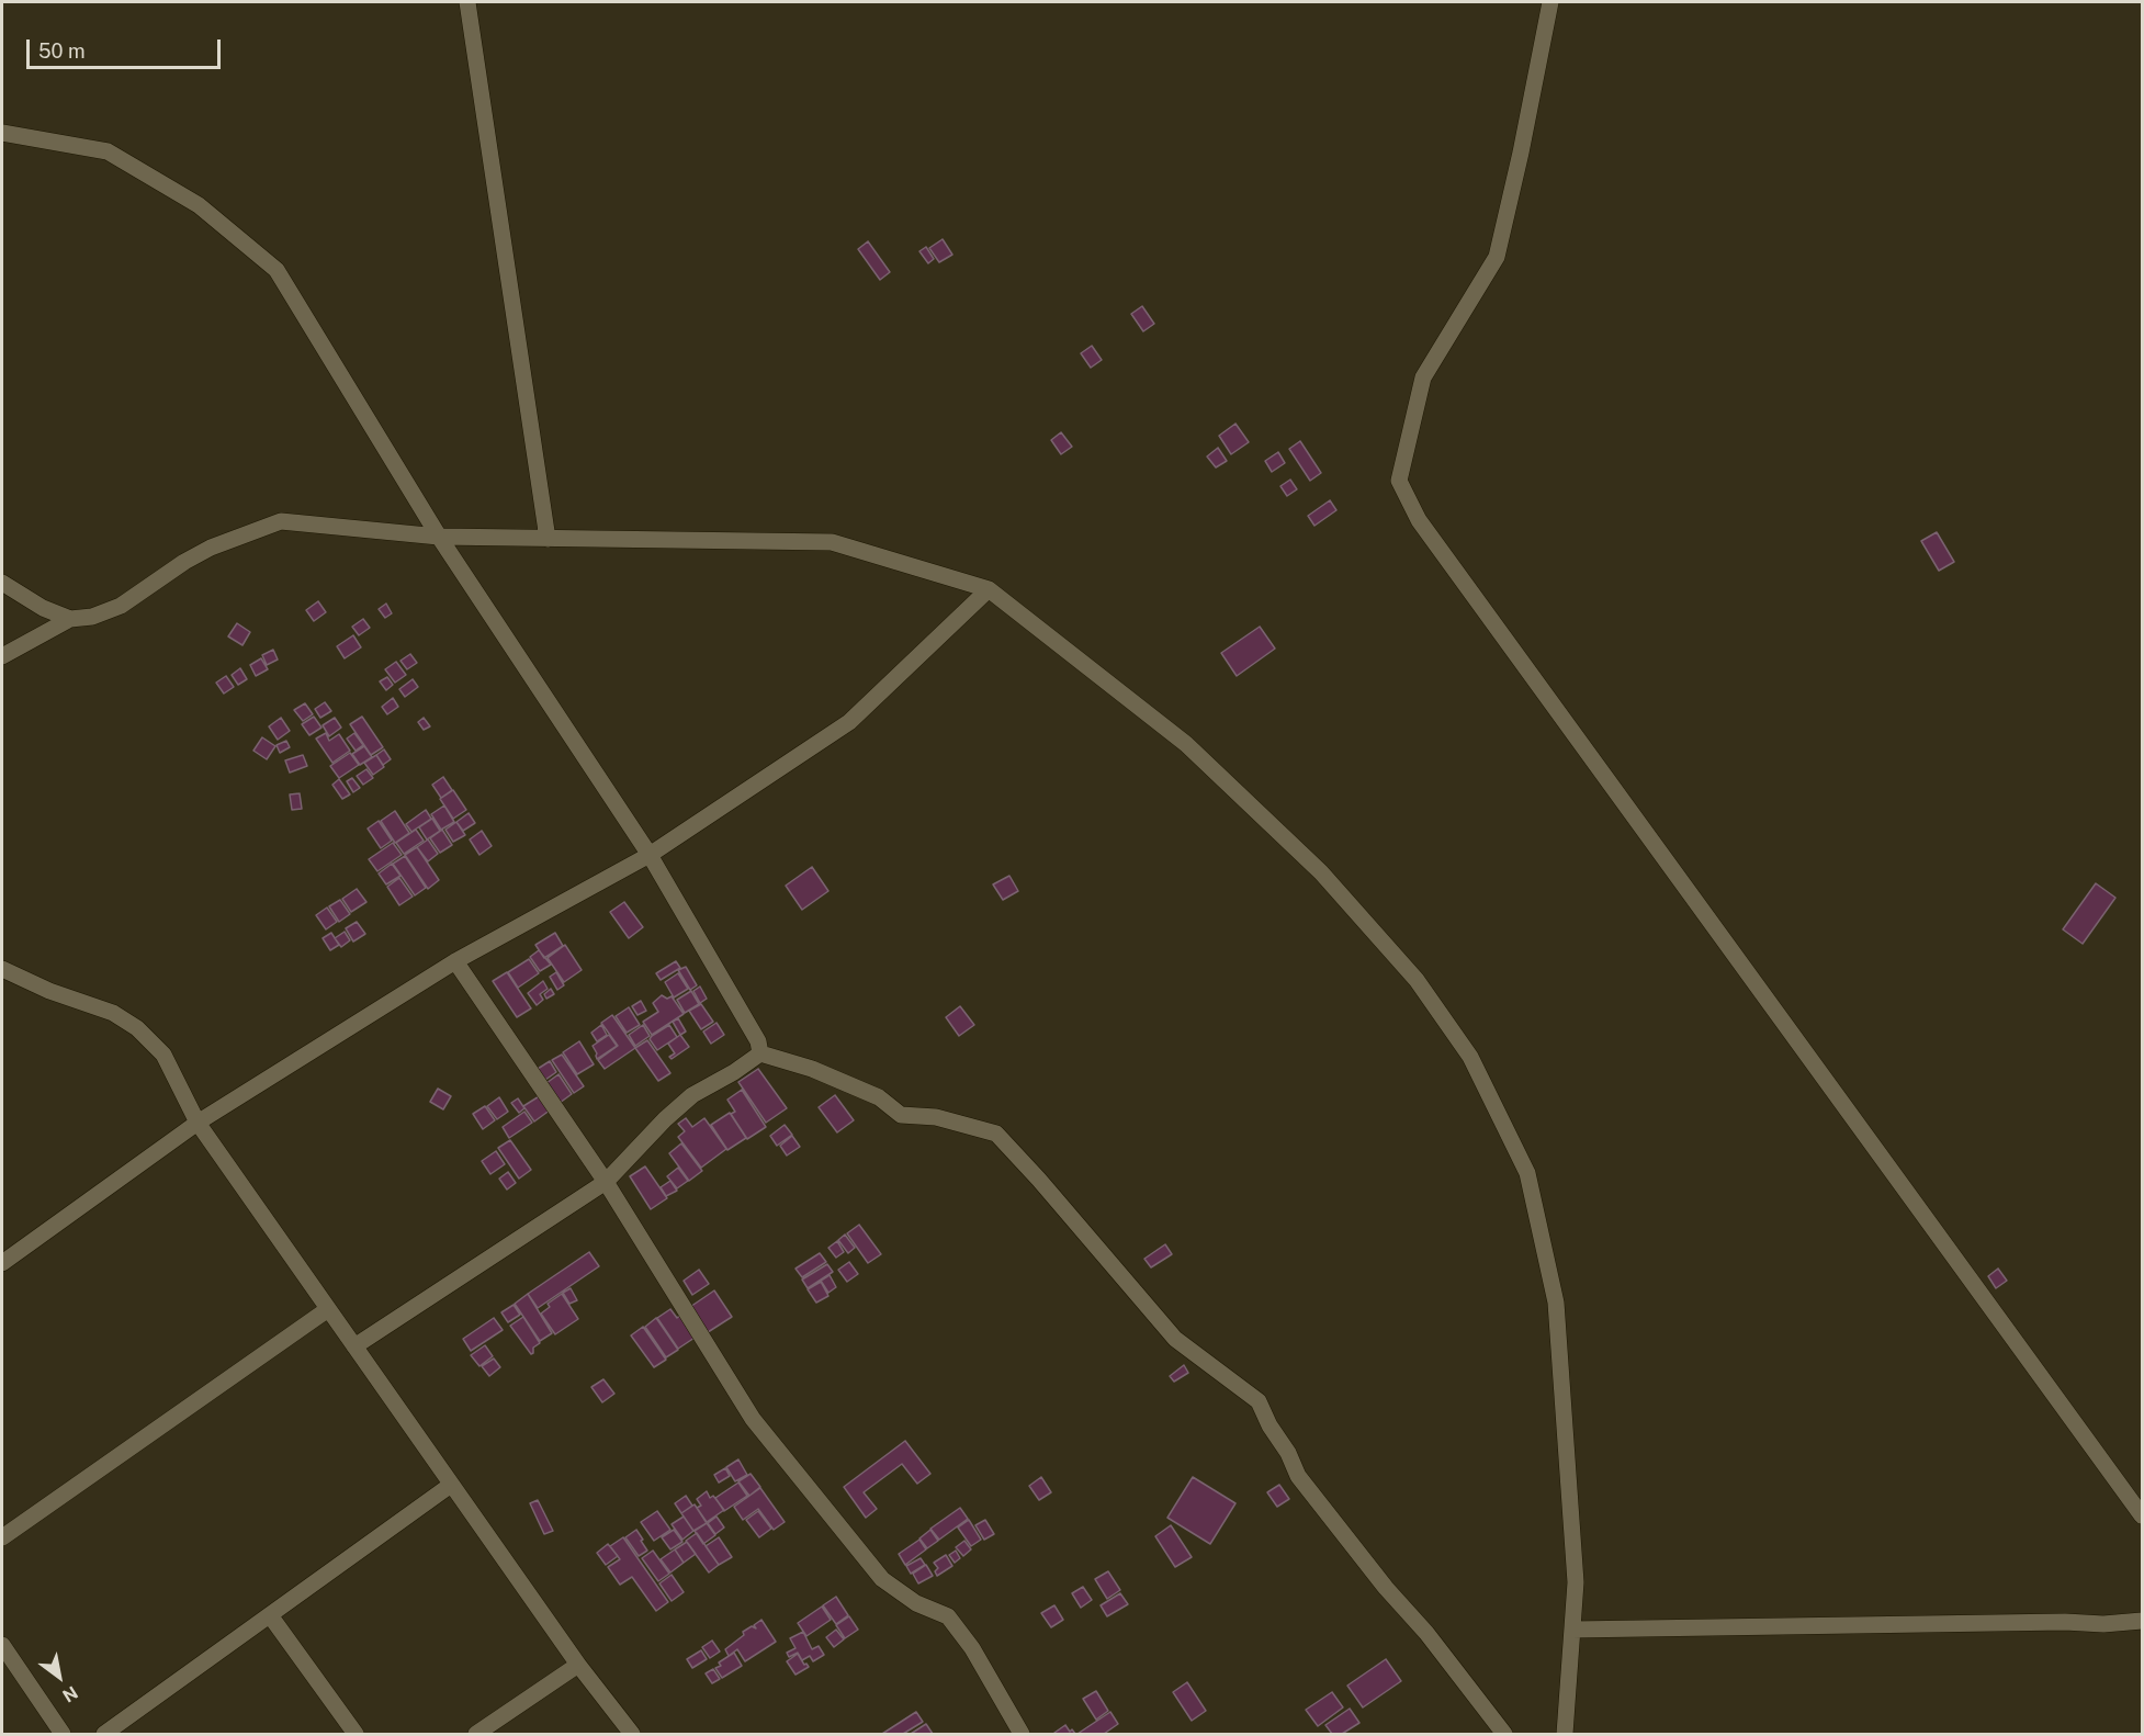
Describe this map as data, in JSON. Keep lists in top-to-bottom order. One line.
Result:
{"scale_bar":"50 m","north":"bottom right"}
